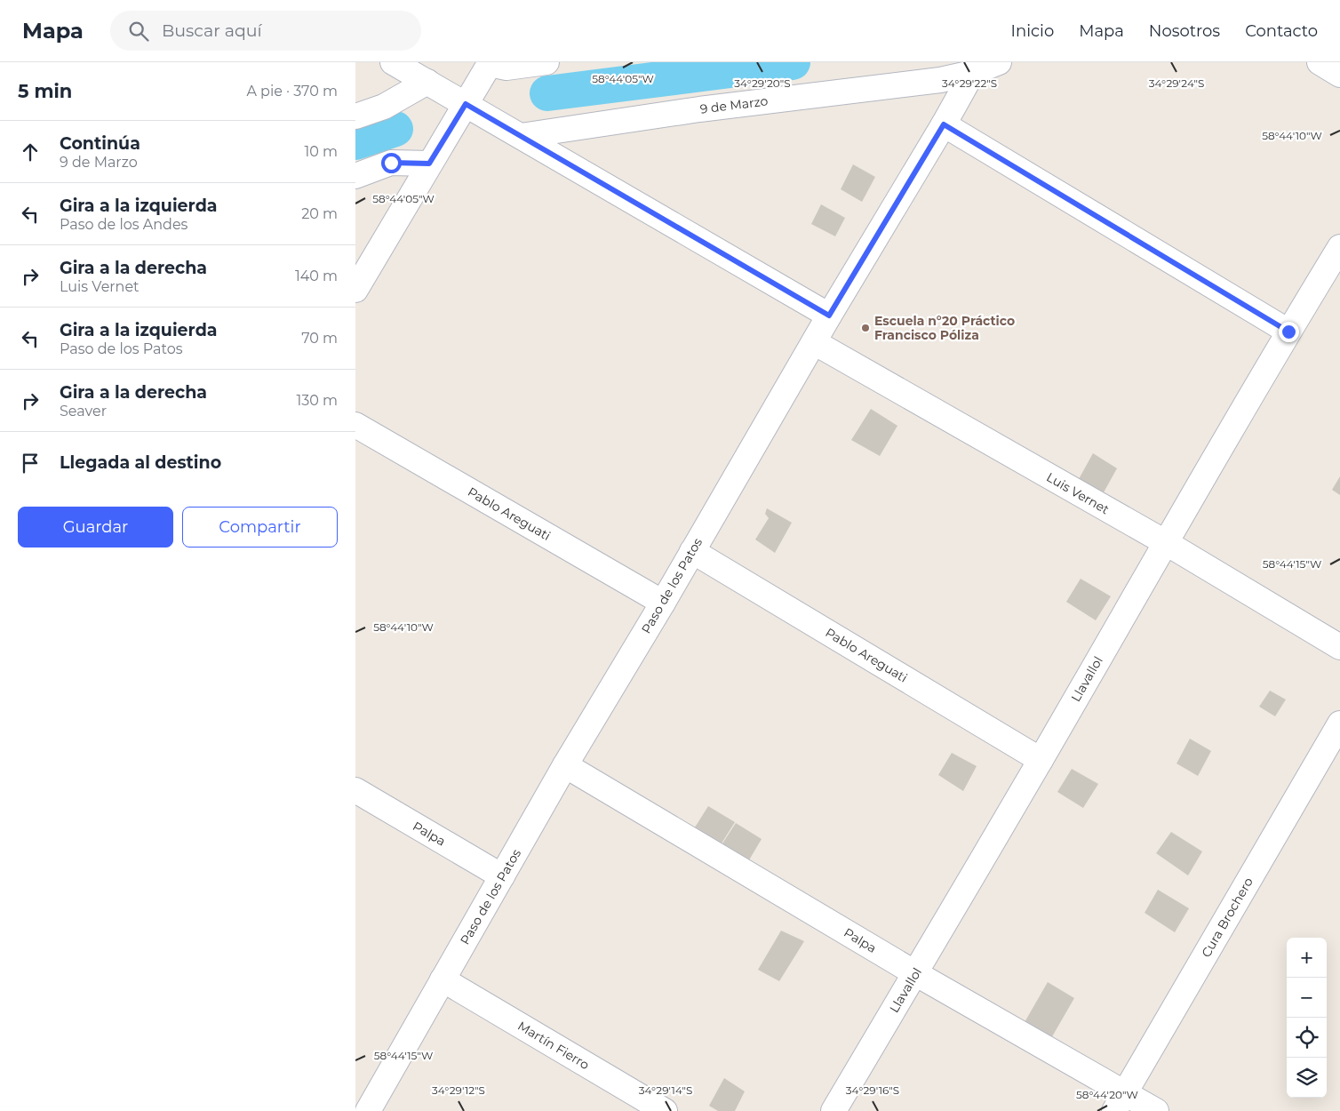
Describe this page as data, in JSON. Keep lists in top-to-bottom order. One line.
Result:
{"streets":{"street":["9 de Marzo","Luis Vernet","Pablo Areguati","Paso de los Patos","Llavallol","Palpa","Cura Brochero","Martín Fierro"]},"crossings":[["9 de Marzo","Paso de los Patos"],["Luis Vernet","Paso de los Patos"],["Luis Vernet","Llavallol"],["Pablo Areguati","Paso de los Patos"],["Pablo Areguati","Llavallol"],["Paso de los Patos","Palpa"],["Paso de los Patos","Martín Fierro"],["Llavallol","Palpa"],["Palpa","Cura Brochero"]],"places":["Escuela n°20 Práctico Francisco Póliza"],"page":{"header":"Mapa","search":"Buscar aquí","nav":["Inicio","Mapa","Nosotros","Contacto"],"heading":["5 min","A pie · 370 m"],"list":[["Continúa","9 de Marzo","10 m"],["Gira a la izquierda","Paso de los Andes","20 m"],["Gira a la derecha","Luis Vernet","140 m"],["Gira a la izquierda","Paso de los Patos","70 m"],["Gira a la derecha","Seaver","130 m"],"Llegada al destino"],"buttons":["Guardar","Compartir"],"map_buttons":["+","−"]},"coordinates":["58°44'05\"W","34°29'20\"S","34°29'22\"S","34°29'24\"S","58°44'10\"W","58°44'15\"W","34°29'12\"S","34°29'14\"S","34°29'16\"S","58°44'20\"W"]}
